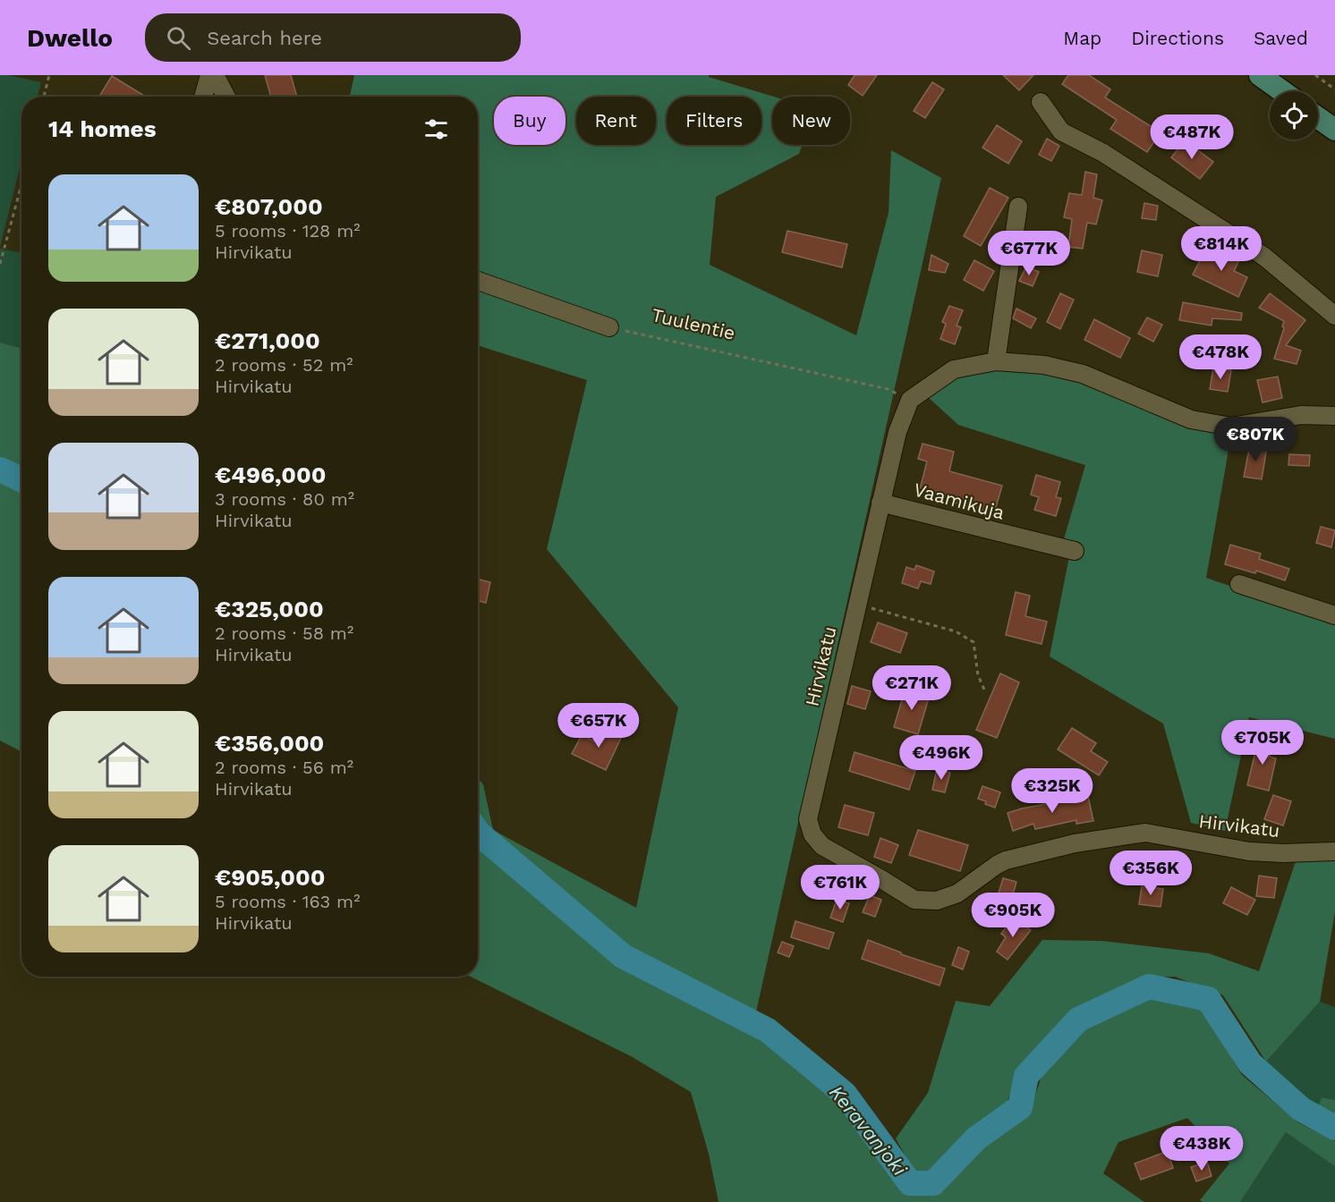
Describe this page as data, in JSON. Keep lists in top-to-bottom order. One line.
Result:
{"streets":{"street":["Vaamikuja","Hirvikatu"],"path":["Tuulentie"]},"crossings":[["Tuulentie","Hirvikatu"],["Vaamikuja","Hirvikatu"]],"water":["Keravanjoki"],"page":{"header":"Dwello","search":"Search here","nav":["Map","Directions","Saved"],"chip":["Buy","Rent","Filters","New"],"heading":"14 homes","price":["€487K","€814K","€677K","€478K","€807K","€271K","€657K","€705K","€496K","€325K","€356K","€761K","€905K","€438K"],"list":[{"name":"€807,000","note":"5 rooms · 128 m² · Hirvikatu"},{"name":"€271,000","note":"2 rooms · 52 m² · Hirvikatu"},{"name":"€496,000","note":"3 rooms · 80 m² · Hirvikatu"},{"name":"€325,000","note":"2 rooms · 58 m² · Hirvikatu"},{"name":"€356,000","note":"2 rooms · 56 m² · Hirvikatu"},{"name":"€905,000","note":"5 rooms · 163 m² · Hirvikatu"}]}}
